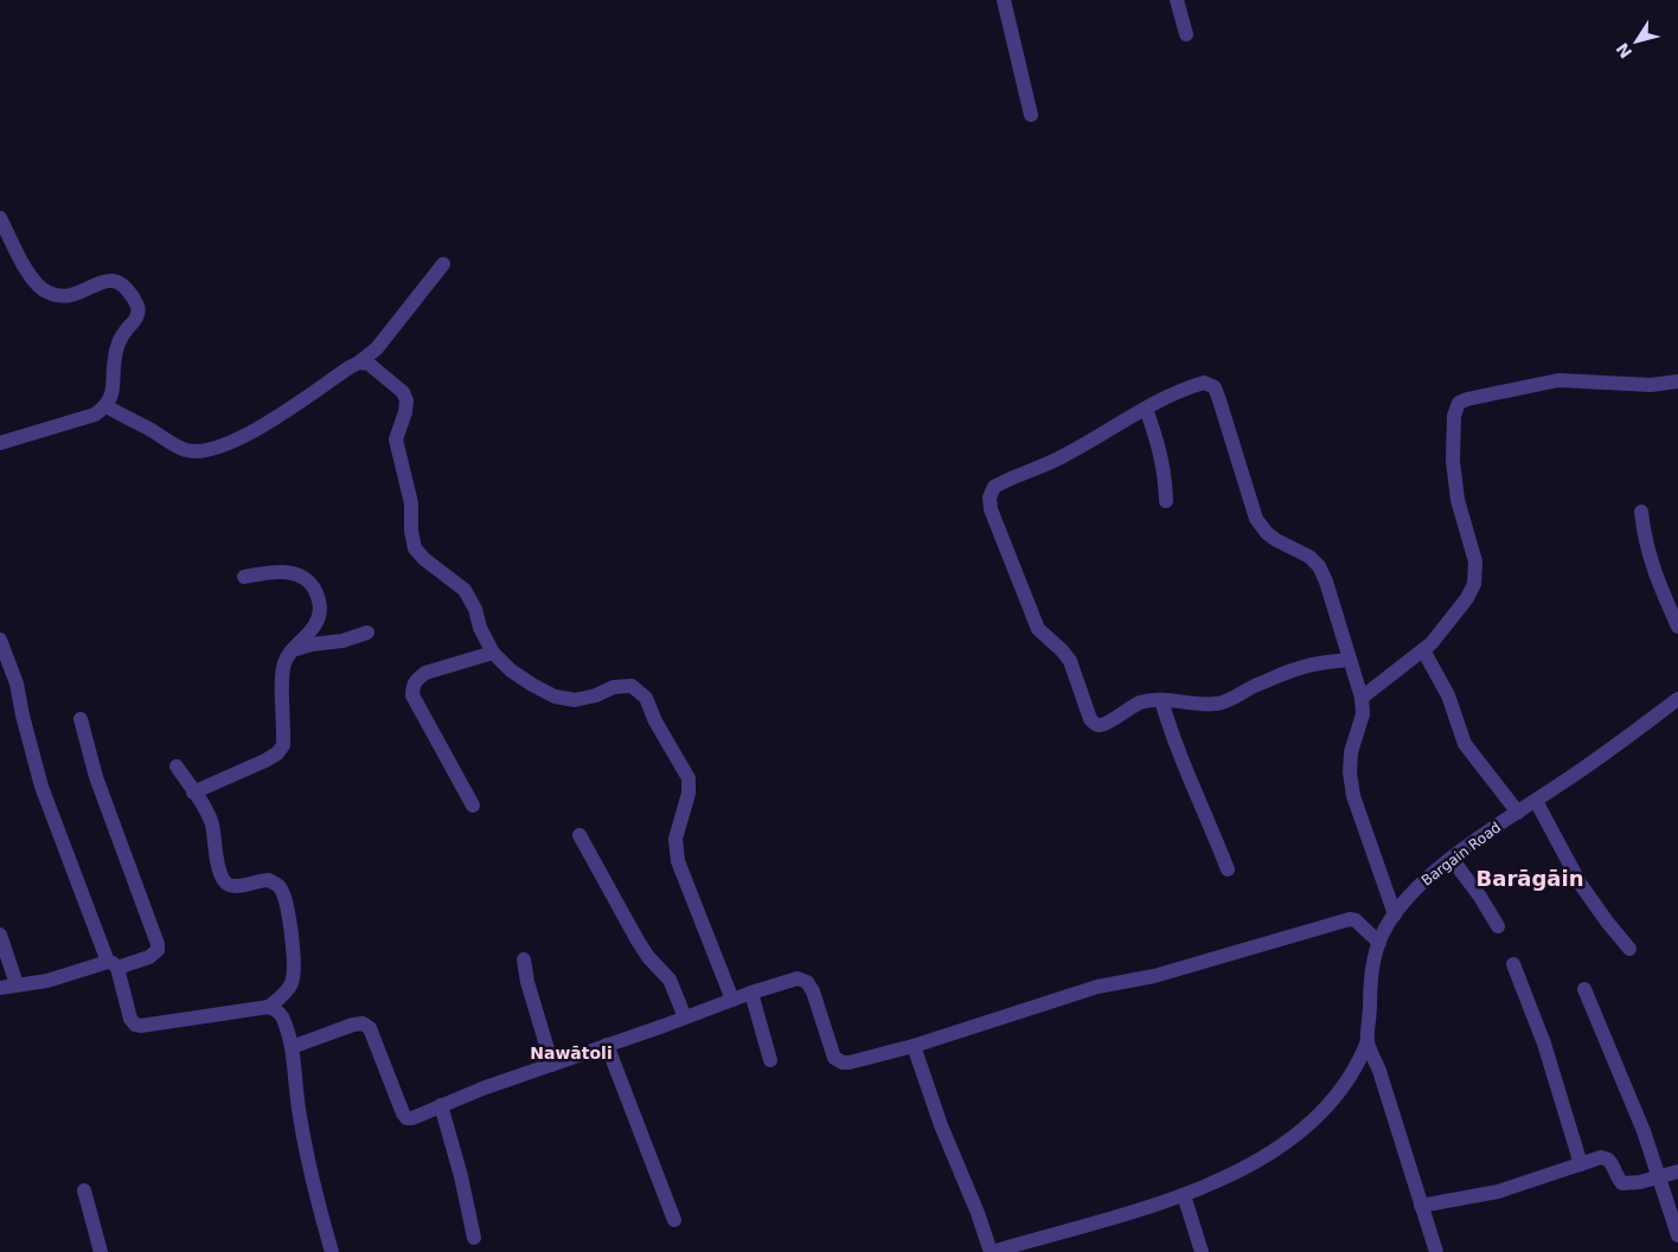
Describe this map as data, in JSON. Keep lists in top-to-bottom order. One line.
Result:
{"streets":{"street":["Bargain Road"]},"districts":["Barāgāin","Nawātoli"],"north":"bottom left"}
